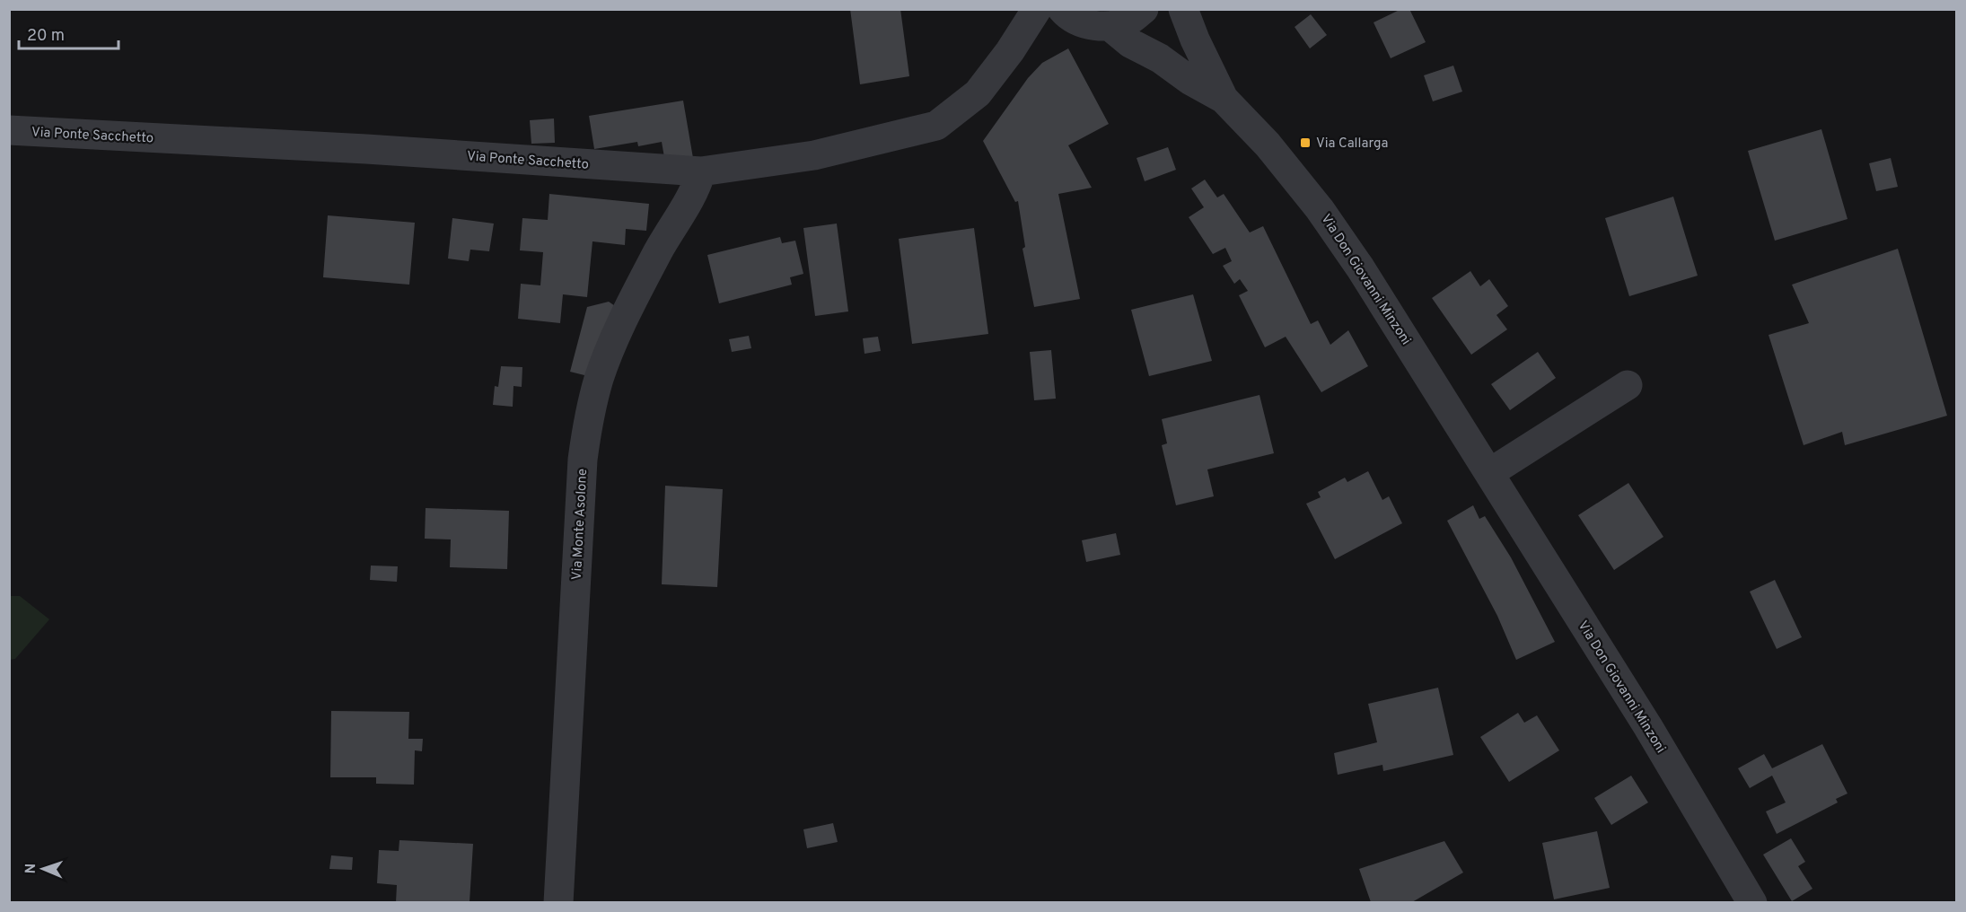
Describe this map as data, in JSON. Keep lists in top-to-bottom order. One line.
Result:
{"streets":{"street":["Via Ponte Sacchetto","Via Don Giovanni Minzoni","Via Monte Asolone"]},"crossings":[["Via Ponte Sacchetto","Via Monte Asolone"]],"places":{"transit":["Via Callarga"]},"scale_bar":"20 m","north":"left"}
